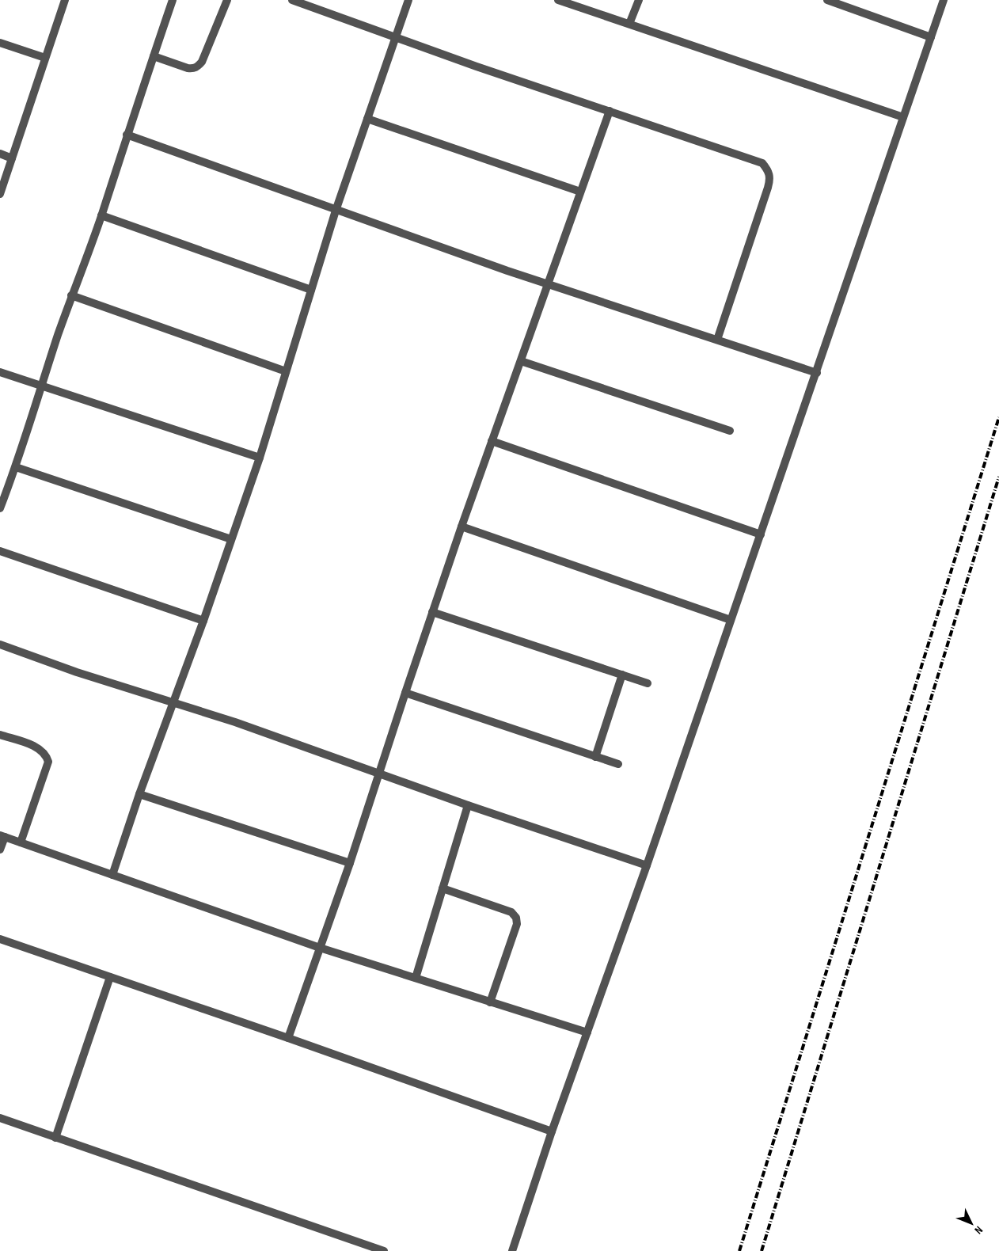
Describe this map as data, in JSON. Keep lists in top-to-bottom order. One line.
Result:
{"north":"bottom right"}
